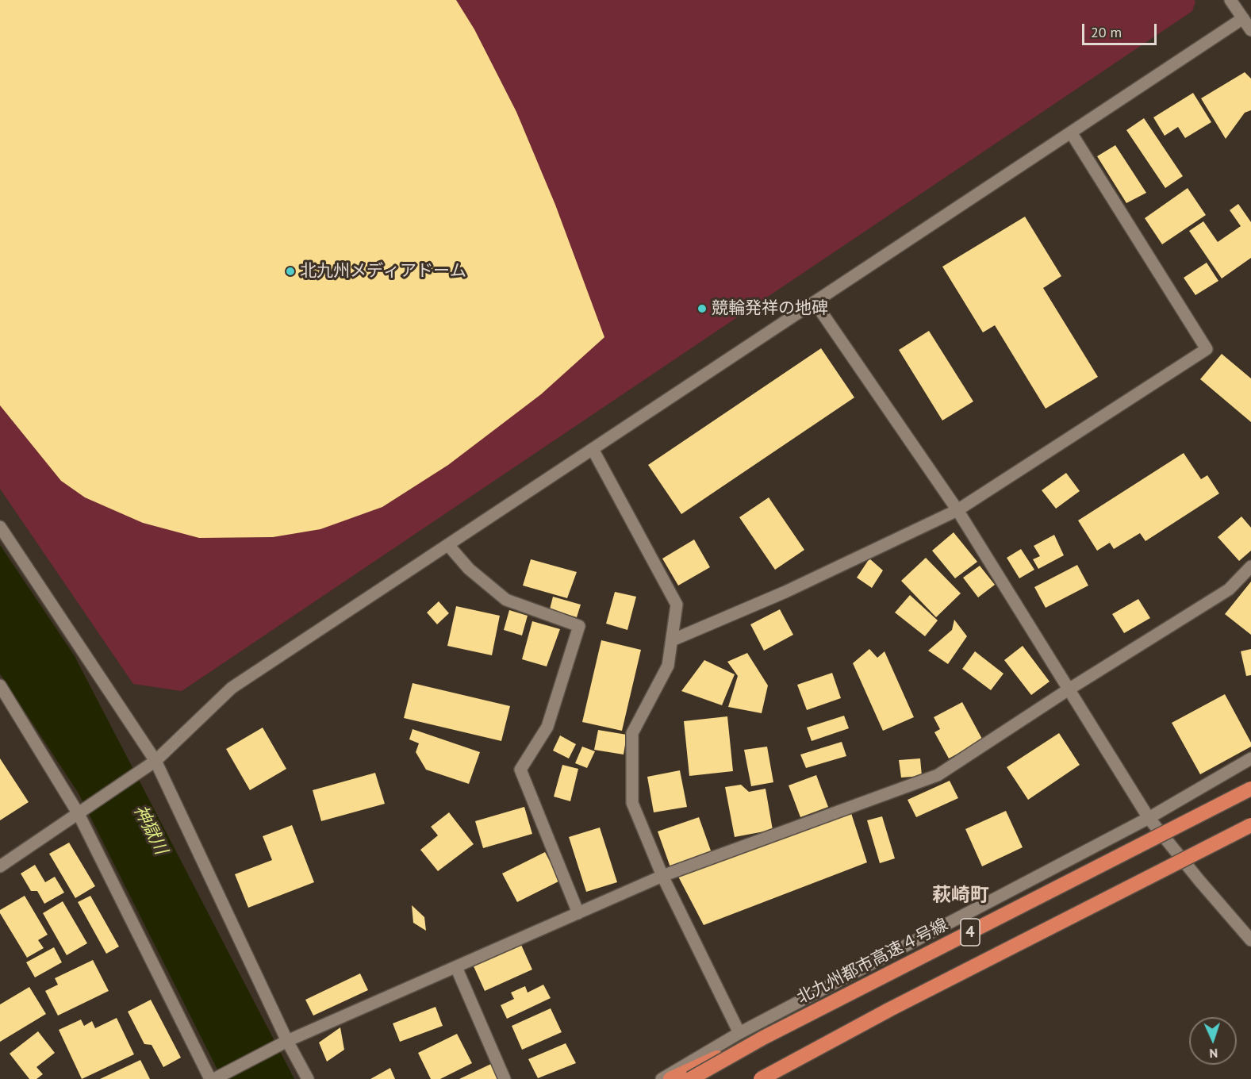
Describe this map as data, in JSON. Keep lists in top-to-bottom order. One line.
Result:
{"streets":{"highway":["4","北九州都市高速４号線"]},"districts":["萩崎町"],"water":["神獄川"],"places":["北九州メディアドーム","競輪発祥の地碑"],"scale_bar":"20 m","north":"bottom"}
